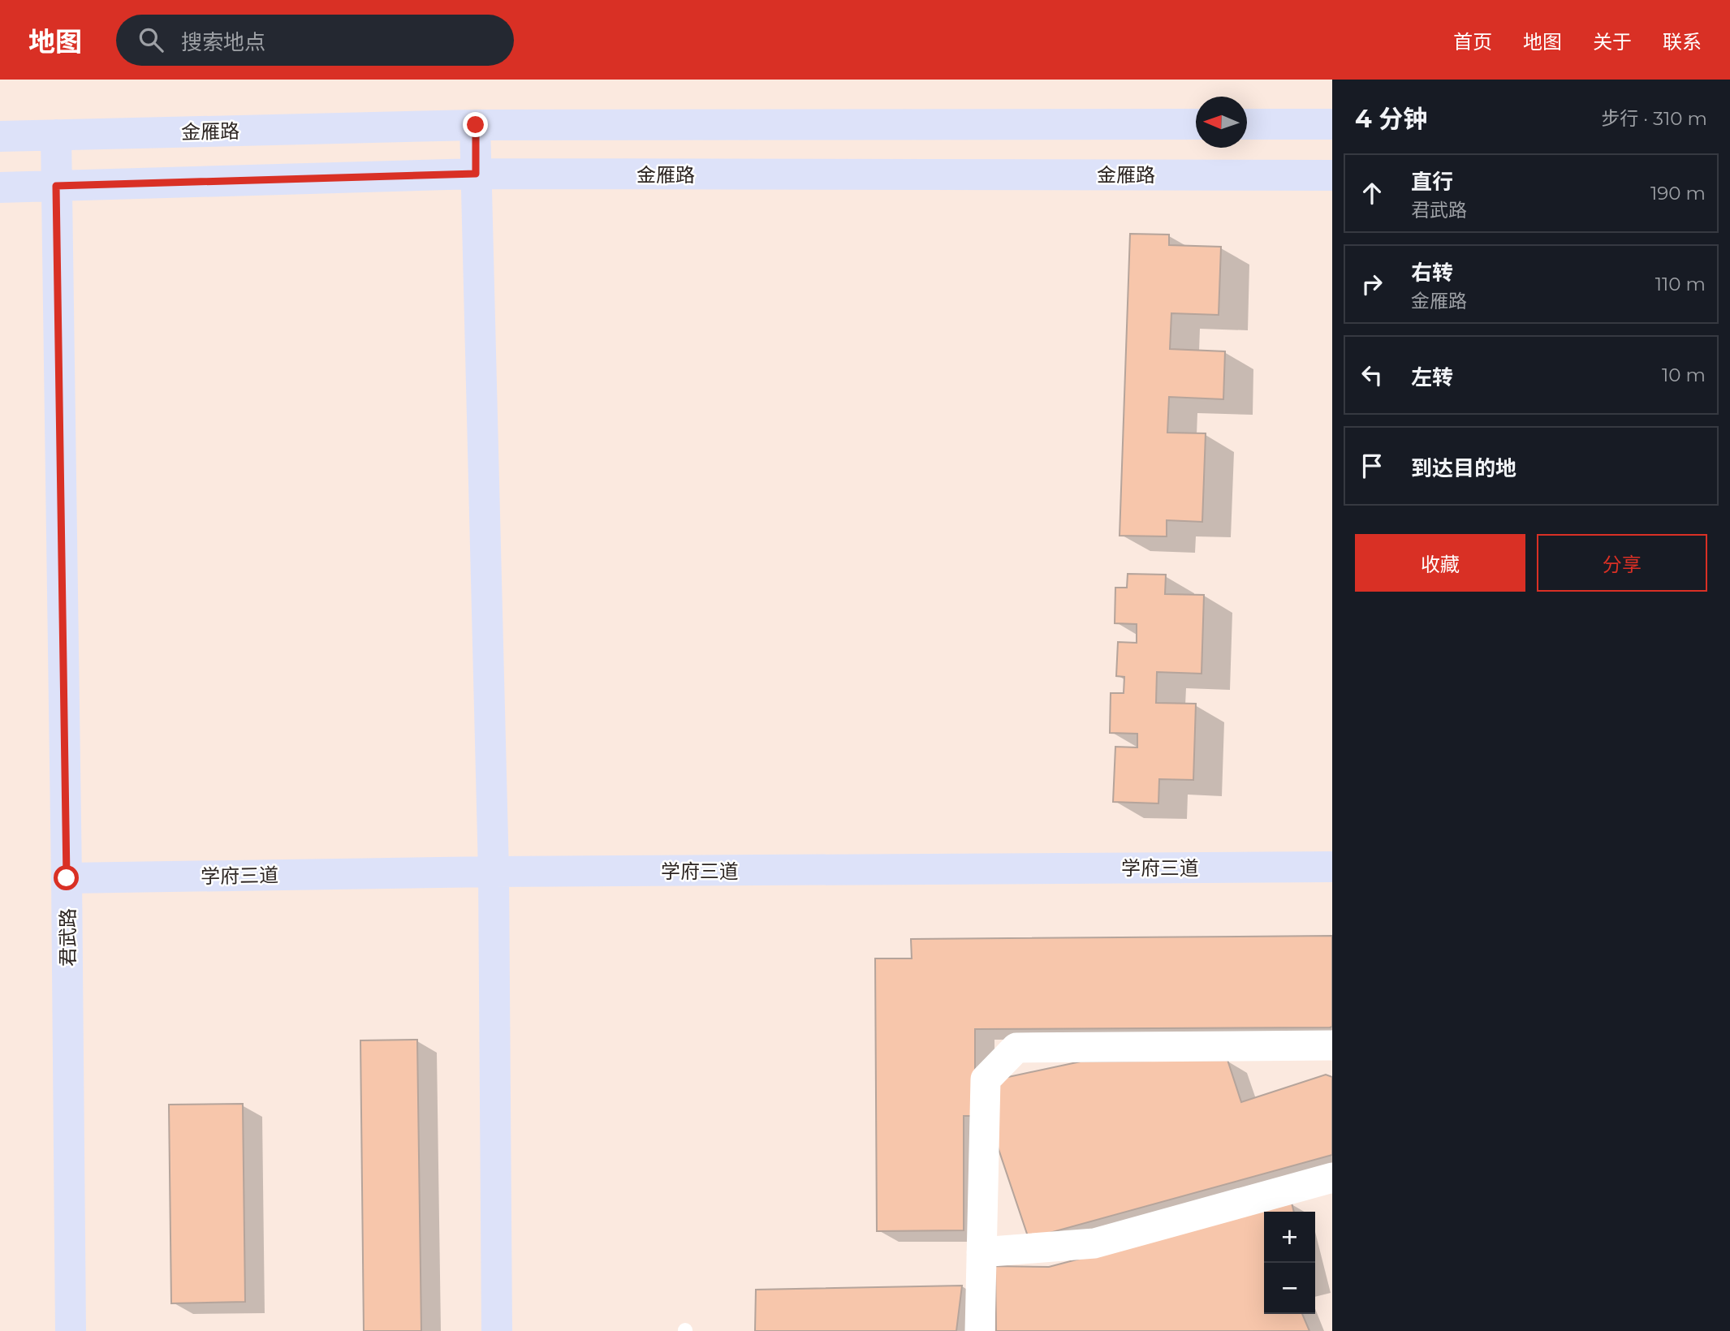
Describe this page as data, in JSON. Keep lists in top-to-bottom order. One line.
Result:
{"streets":{"street":["金雁路","学府三道","君武路"]},"crossings":[["金雁路","君武路"],["学府三道","君武路"]],"north":"left","page":{"header":"地图","search":"搜索地点","nav":["首页","地图","关于","联系"],"heading":["4 分钟","步行 · 310 m"],"list":[["直行","君武路","190 m"],["右转","金雁路","110 m"],["左转","10 m"],"到达目的地"],"buttons":["收藏","分享"],"map_buttons":["+","−"]}}
